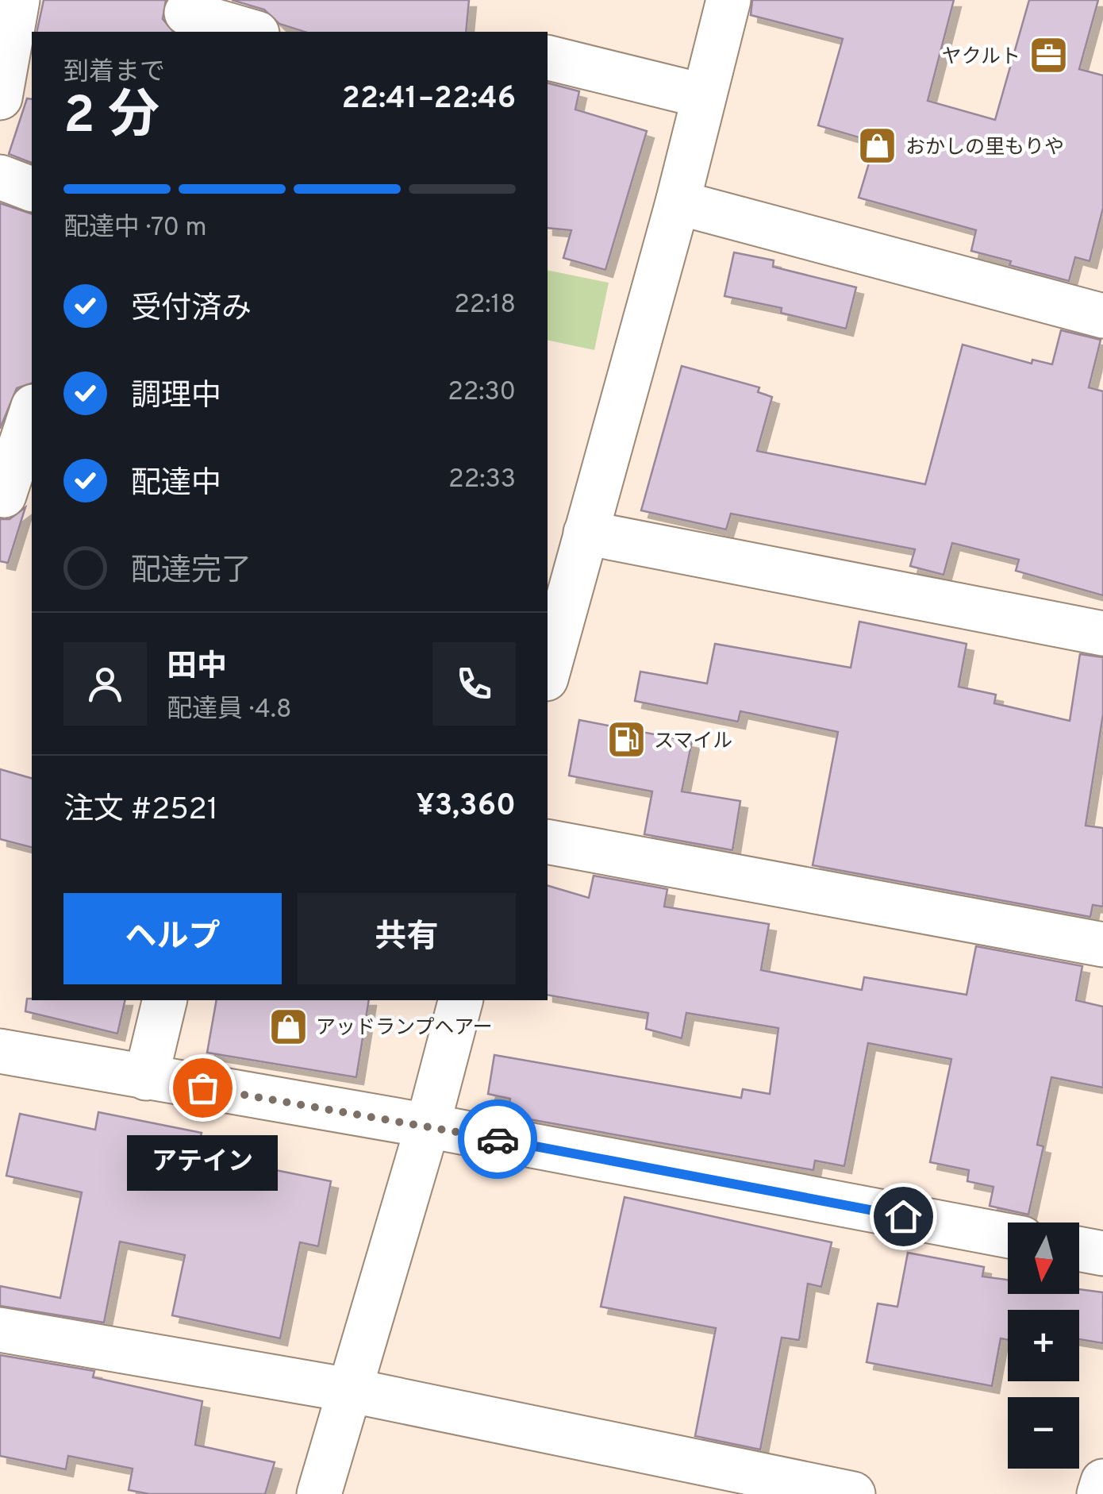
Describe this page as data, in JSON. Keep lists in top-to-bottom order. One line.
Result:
{"places":{"office":["ヤクルト"],"shop":["おかしの里もりや","アッドランプヘアー"],"fuel station":["スマイル"],"other":["アテイン"]},"north":"bottom","page":{"heading":["2 分","到着まで","22:41–22:46"],"panel":["田中","配達員 · 4.8","注文 #2521","¥3,360"],"bar":"配達中 · 70 m","list":[["受付済み","22:18"],["調理中","22:30"],["配達中","22:33"],"配達完了"],"buttons":["ヘルプ","共有"],"bubble":"アテイン","map_buttons":["+","−"]}}
